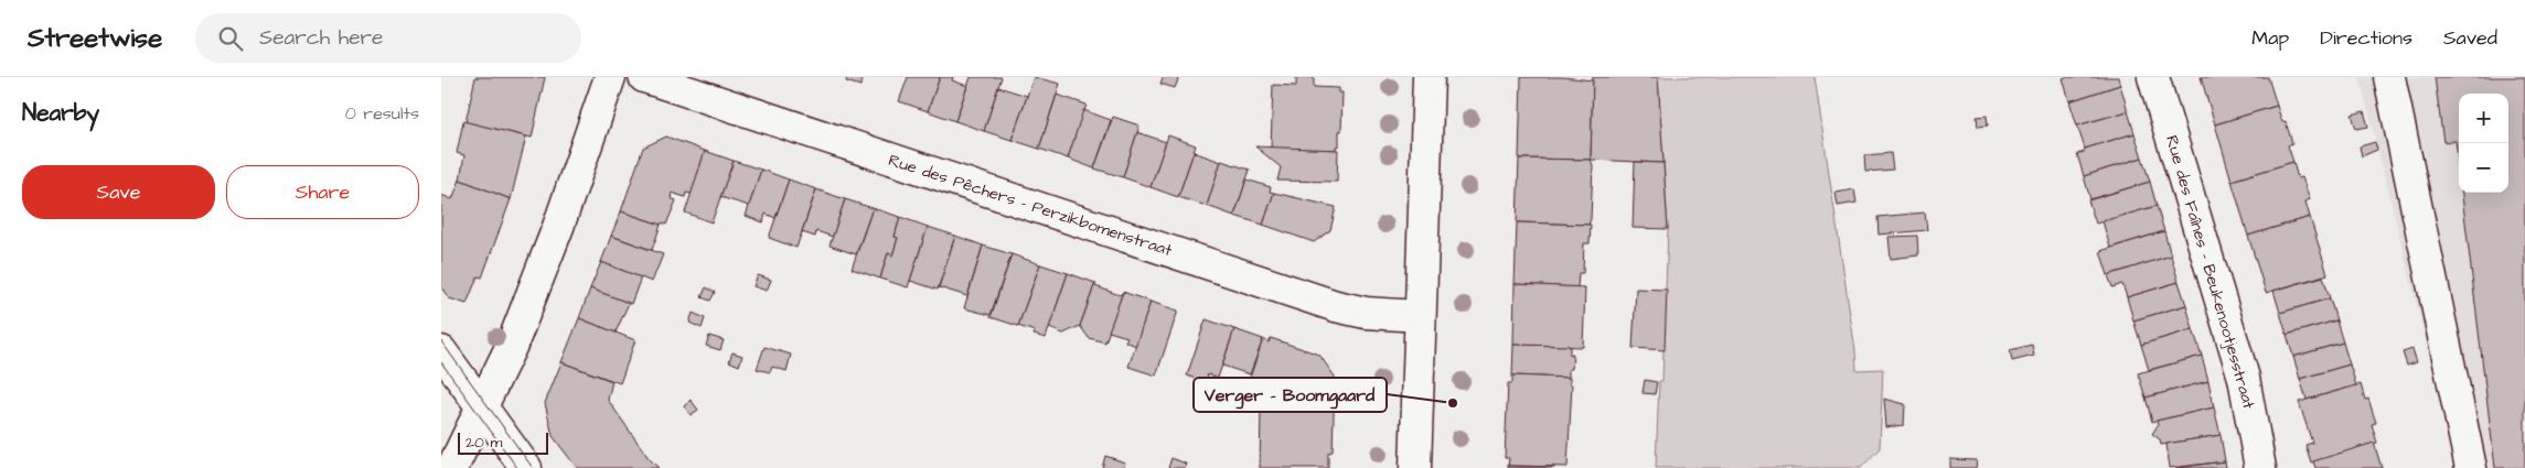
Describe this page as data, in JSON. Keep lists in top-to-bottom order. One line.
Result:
{"streets":{"street":["Rue des Pêchers - Perzikbomenstraat","Rue des Faînes - Beukenootjesstraat"]},"places":["Verger - Boomgaard"],"scale_bar":"20 m","page":{"header":"Streetwise","search":"Search here","nav":["Map","Directions","Saved"],"heading":["Nearby","0 results"],"map_buttons":["+","−"],"buttons":["Save","Share"],"scale":"20 m"}}
